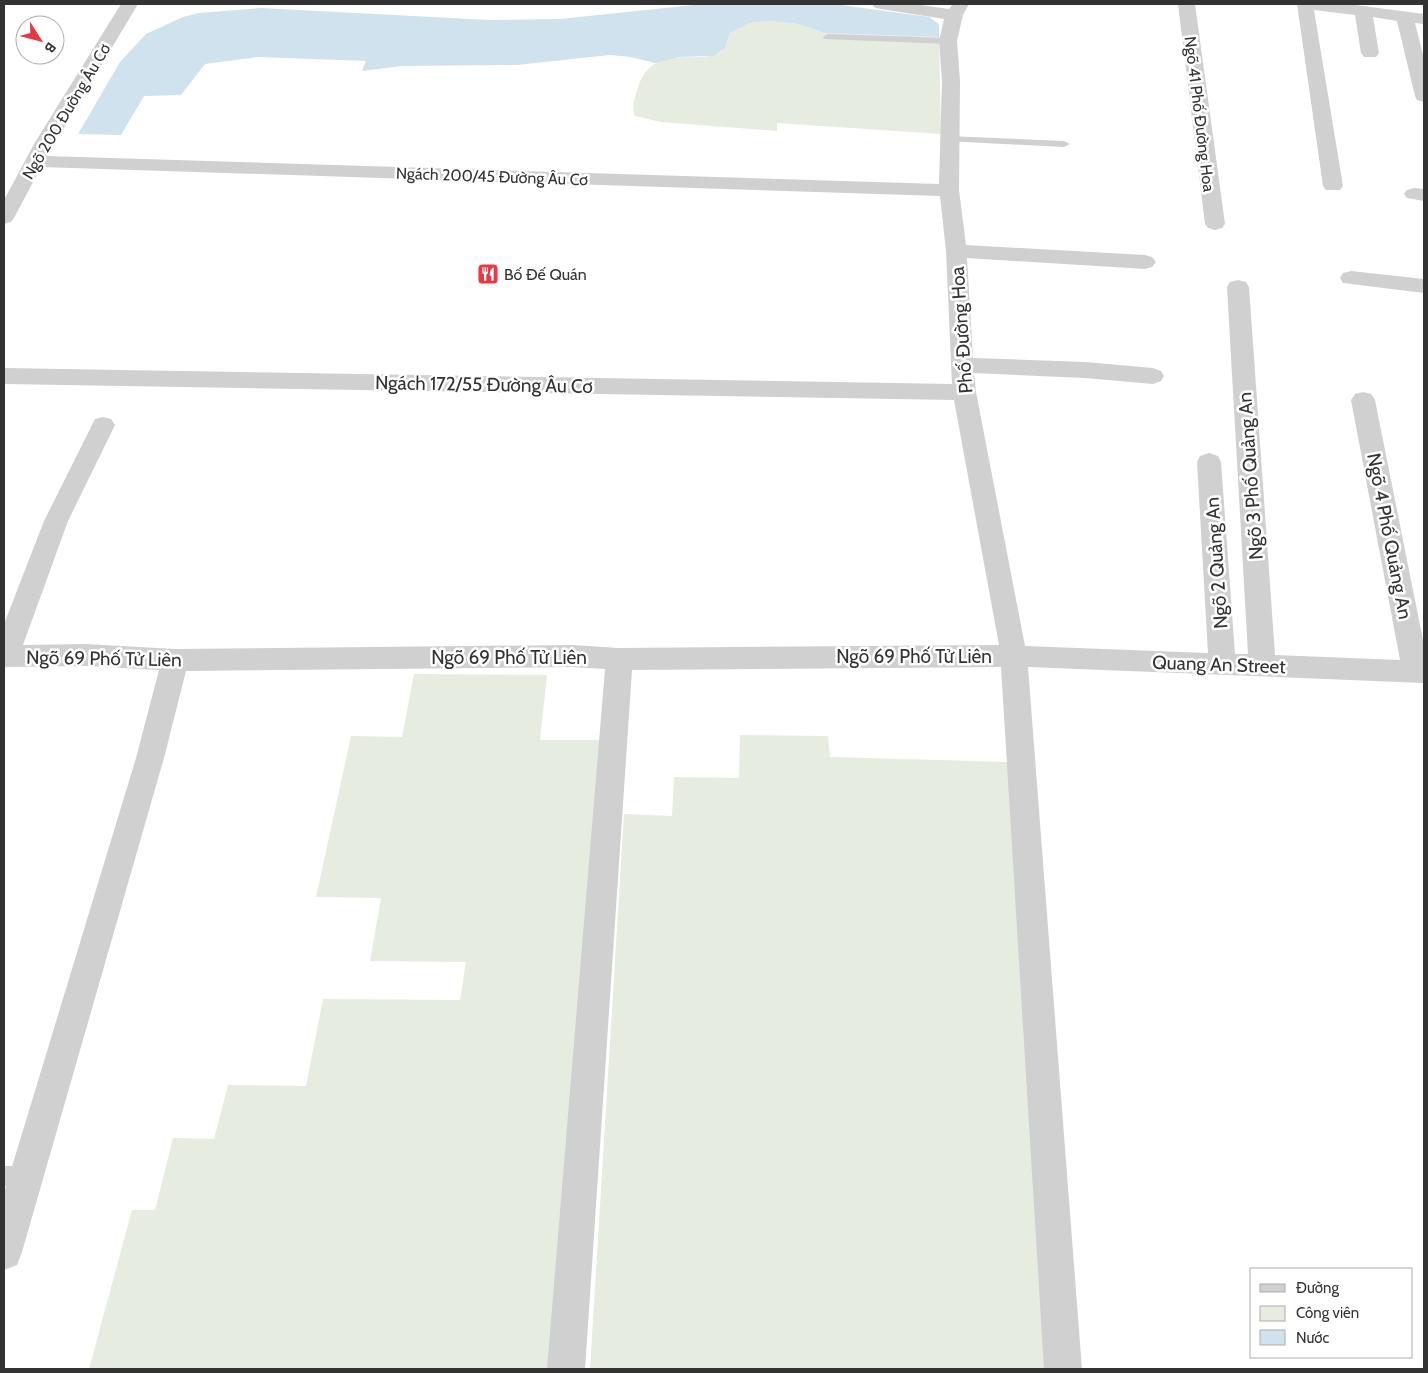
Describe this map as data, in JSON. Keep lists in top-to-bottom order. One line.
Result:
{"streets":{"street":["Ngõ 200 Đường Âu Cơ","Ngõ 41 Phố Đường Hoa","Ngách 200/45 Đường Âu Cơ","Phố Đường Hoa","Ngách 172/55 Đường Âu Cơ","Ngõ 3 Phố Quảng An","Ngõ 4 Phố Quảng An","Ngõ 2 Quảng An","Ngõ 69 Phố Tử Liên","Quang An Street"]},"crossings":[["Ngõ 200 Đường Âu Cơ","Ngách 200/45 Đường Âu Cơ"],["Ngách 200/45 Đường Âu Cơ","Phố Đường Hoa"],["Phố Đường Hoa","Ngách 172/55 Đường Âu Cơ"],["Phố Đường Hoa","Ngõ 69 Phố Tử Liên"],["Phố Đường Hoa","Quang An Street"],["Ngõ 3 Phố Quảng An","Quang An Street"],["Ngõ 4 Phố Quảng An","Quang An Street"],["Ngõ 2 Quảng An","Quang An Street"],["Ngõ 69 Phố Tử Liên","Quang An Street"]],"places":{"restaurant":["Bố Đế Quán"]},"legend":["Đường","Công viên","Nước"],"north":"bottom right"}
